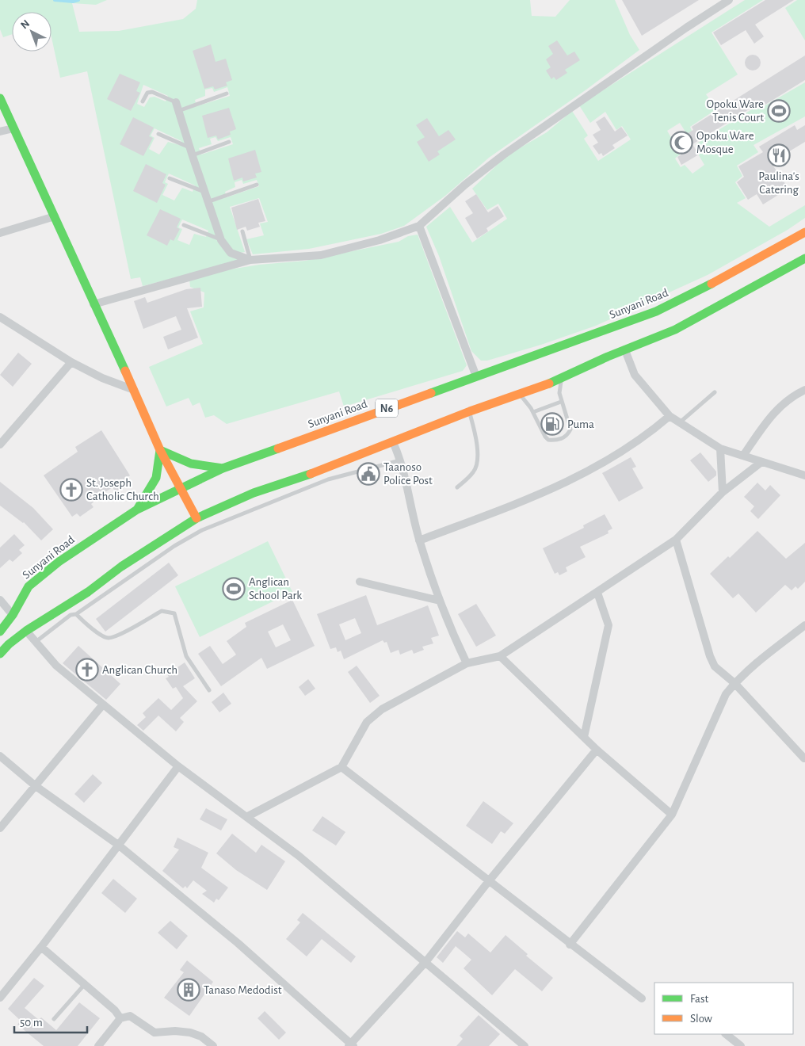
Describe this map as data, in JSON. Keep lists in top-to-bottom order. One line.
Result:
{"streets":{"main road":["Sunyani Road","N6"]},"places":{"sports":["Opoku Ware Tenis Court","Anglican School Park"],"mosque":["Opoku Ware Mosque"],"restaurant":["Paulina's Catering"],"fuel station":["Puma"],"public building":["Taanoso Police Post"],"church":["St. Joseph Catholic Church","Anglican Church"],"building":["Tanaso Medodist"]},"legend":["Fast","Slow"],"scale_bar":"50 m","north":"top left"}
